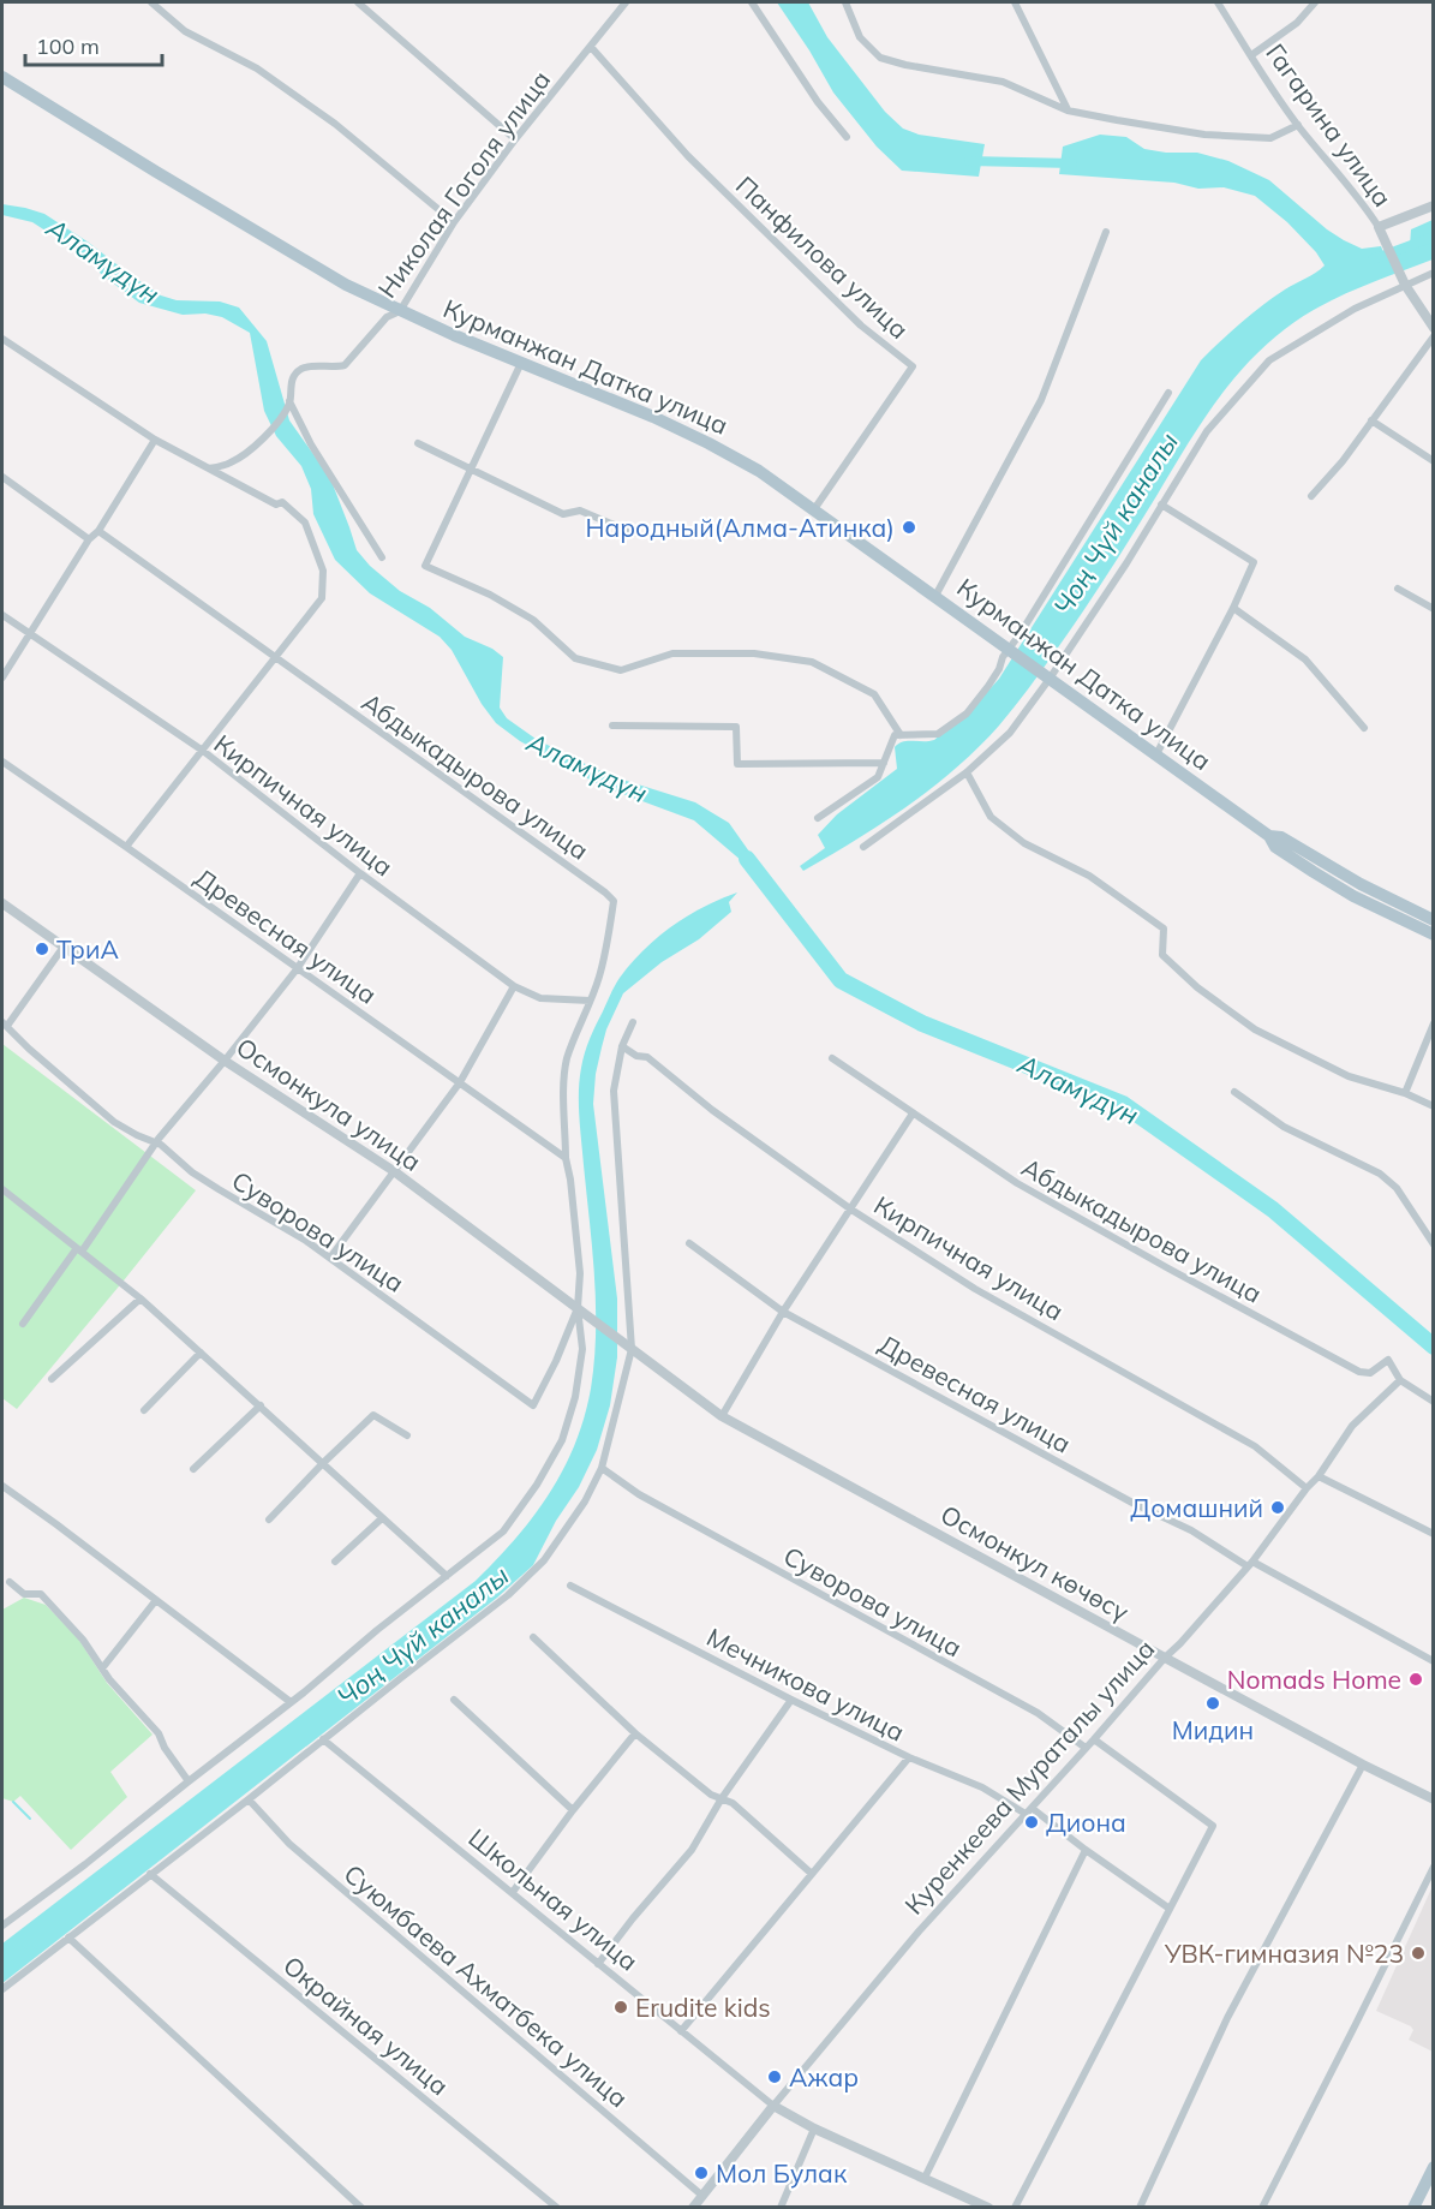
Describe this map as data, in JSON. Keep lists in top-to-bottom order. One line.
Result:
{"streets":{"main road":["Курманжан Датка улица"],"street":["Гагарина улица","Николая Гоголя улица","Панфилова улица","Абдыкадырова улица","Кирпичная улица","Древесная улица","Осмонкула улица","Суворова улица","Осмонкул көчөсү","Мечникова улица","Куренкеева Мураталы улица","Школьная улица","Суюмбаева Ахматбека улица","Окрайная улица"]},"crossings":[["Николая Гоголя улица","Панфилова улица"],["Николая Гоголя улица","Курманжан Датка улица"],["Панфилова улица","Курманжан Датка улица"],["Абдыкадырова улица","Кирпичная улица"],["Абдыкадырова улица","Древесная улица"],["Абдыкадырова улица","Осмонкула улица"],["Абдыкадырова улица","Суворова улица"],["Абдыкадырова улица","Куренкеева Мураталы улица"],["Кирпичная улица","Куренкеева Мураталы улица"],["Древесная улица","Куренкеева Мураталы улица"],["Осмонкула улица","Суворова улица"],["Осмонкула улица","Осмонкул көчөсү"],["Суворова улица","Куренкеева Мураталы улица"],["Осмонкул көчөсү","Куренкеева Мураталы улица"],["Мечникова улица","Куренкеева Мураталы улица"],["Куренкеева Мураталы улица","Школьная улица"],["Куренкеева Мураталы улица","Суюмбаева Ахматбека улица"]],"water":["Аламүдүн","Чоң Чүй каналы"],"places":["Народный(Алма-Атинка)","ТриА","Домашний","Nomads Home","Мидин","Диона","УВК-гимназия №23","Erudite kids","Ажар","Мол Булак"],"scale_bar":"100 m"}
